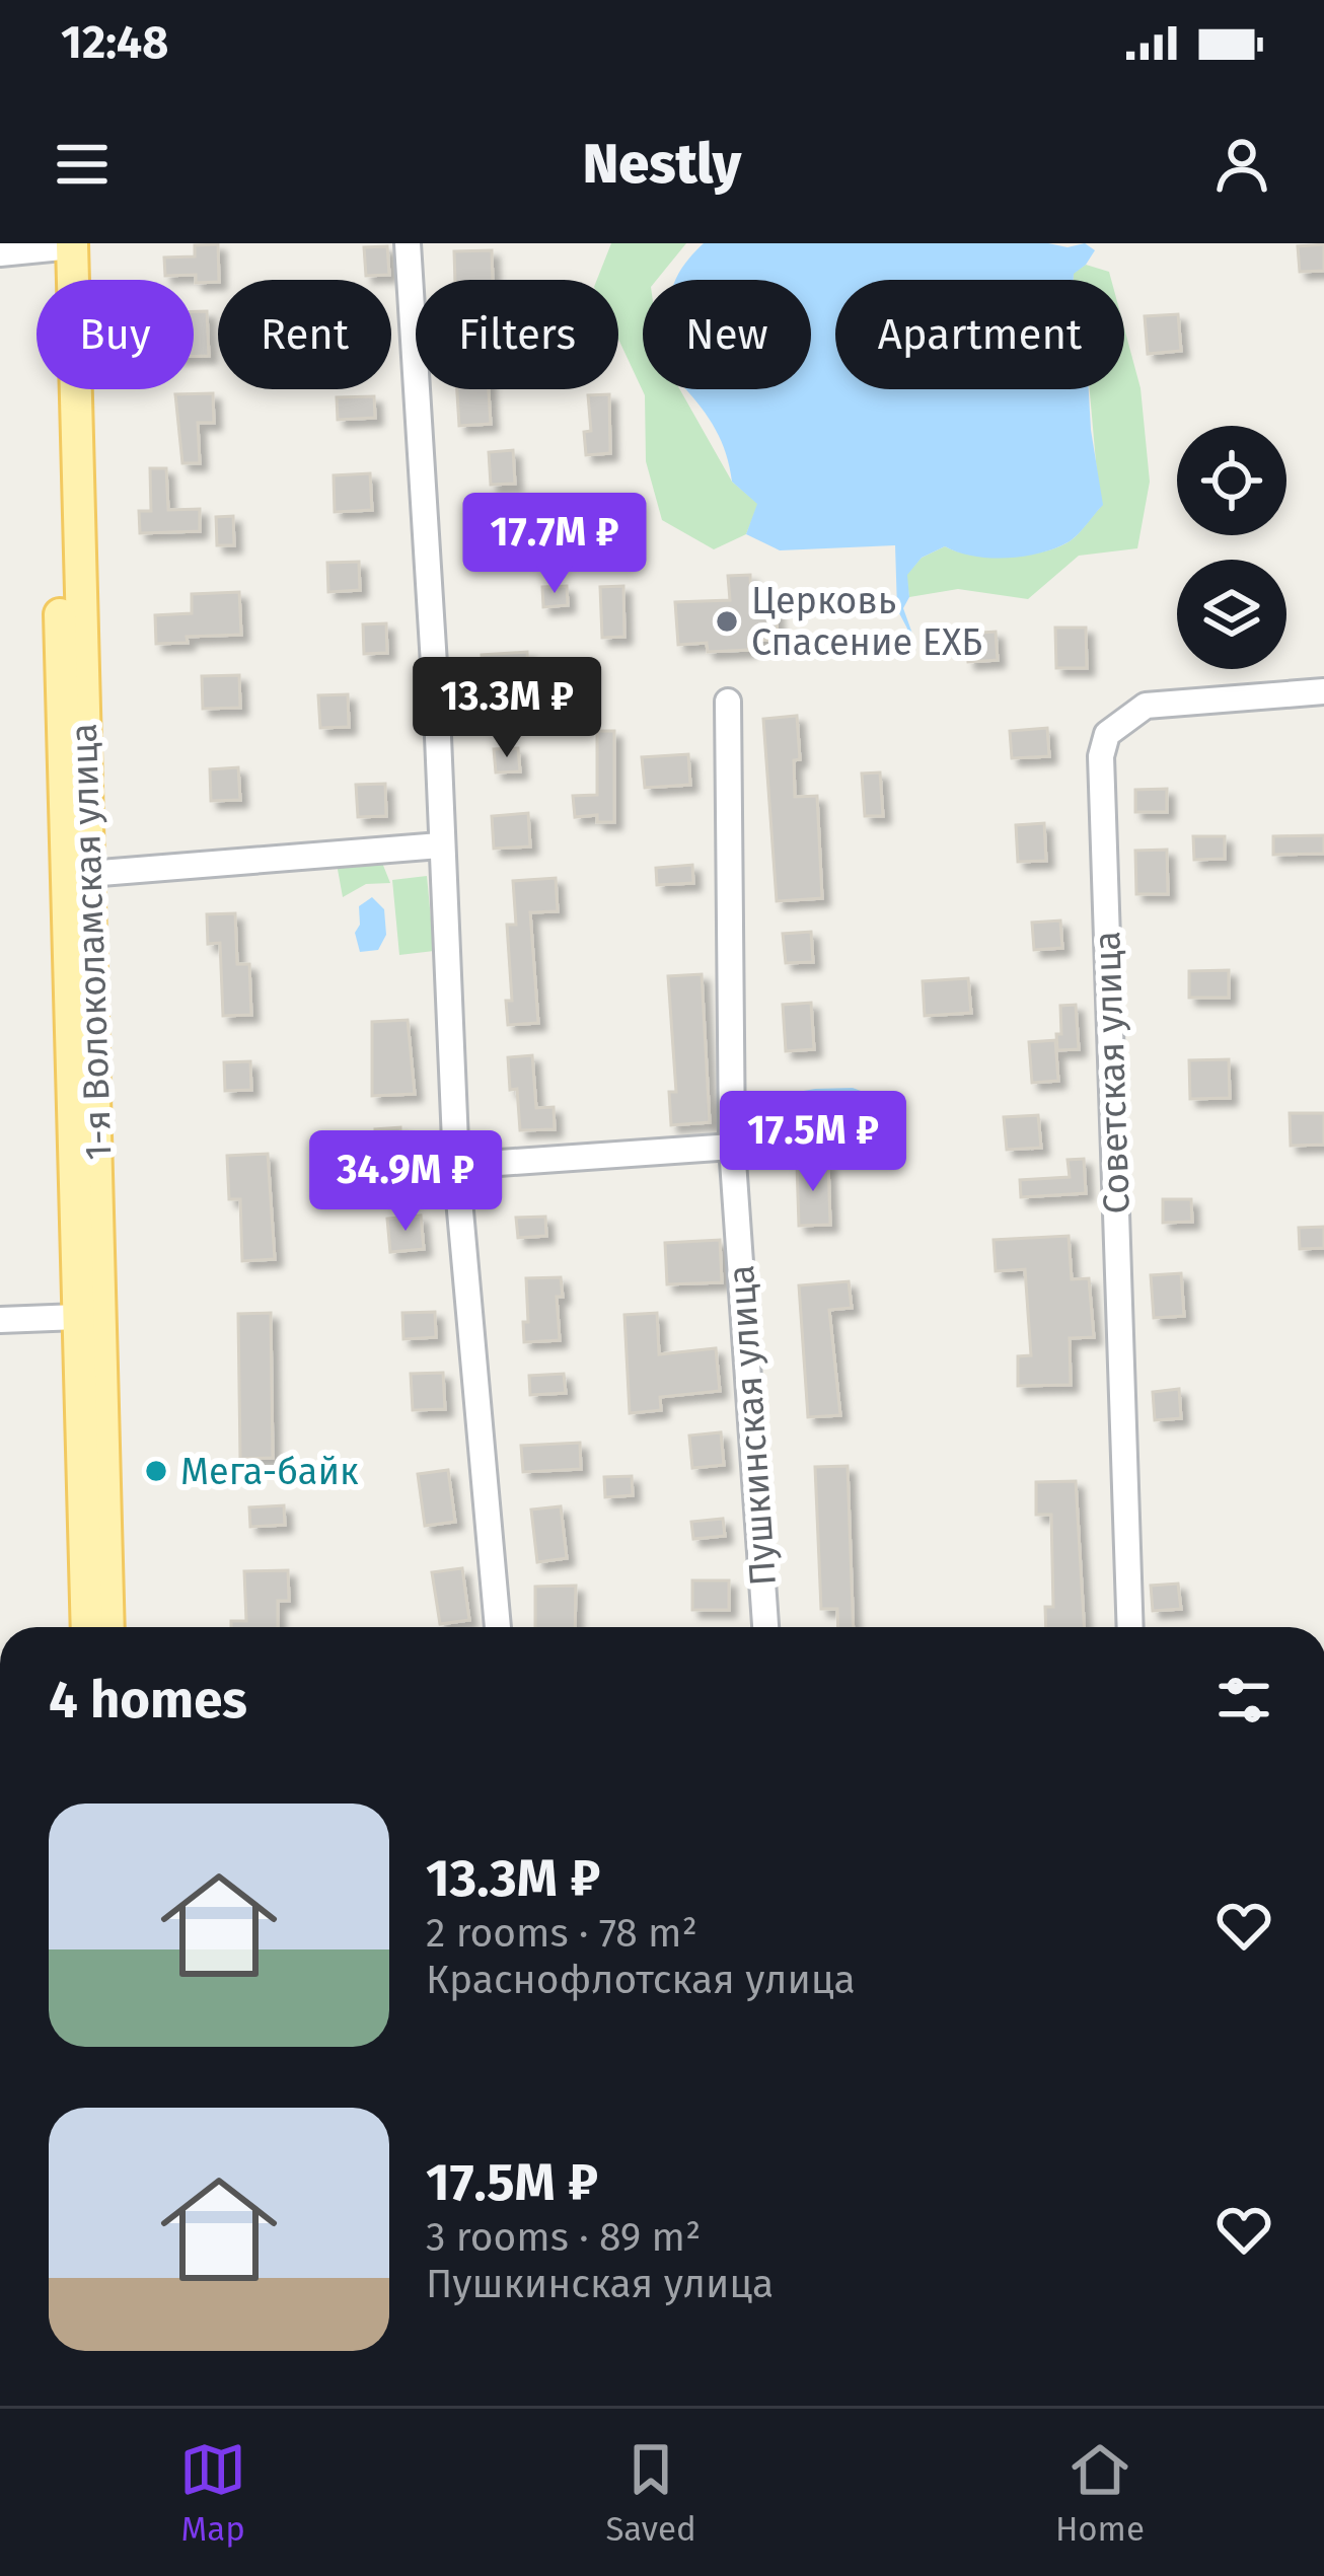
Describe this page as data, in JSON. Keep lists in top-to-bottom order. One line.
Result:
{"streets":{"main road":["1-я Волоколамская улица"],"street":["Советская улица","Пушкинская улица"]},"places":["Церковь Спасение ЕХБ","Мега-байк"],"page":{"status":"12:48","header":"Nestly","chip":["Buy","Rent","Filters","New","Apartment"],"price":["17.7M ₽","13.3M ₽","17.5M ₽","34.9M ₽"],"heading":"4 homes","list":[{"name":"13.3M ₽","note":"2 rooms · 78 m² · Краснофлотская улица"},{"name":"17.5M ₽","note":"3 rooms · 89 m² · Пушкинская улица"}],"tabs":["Map","Saved","Home"]}}
